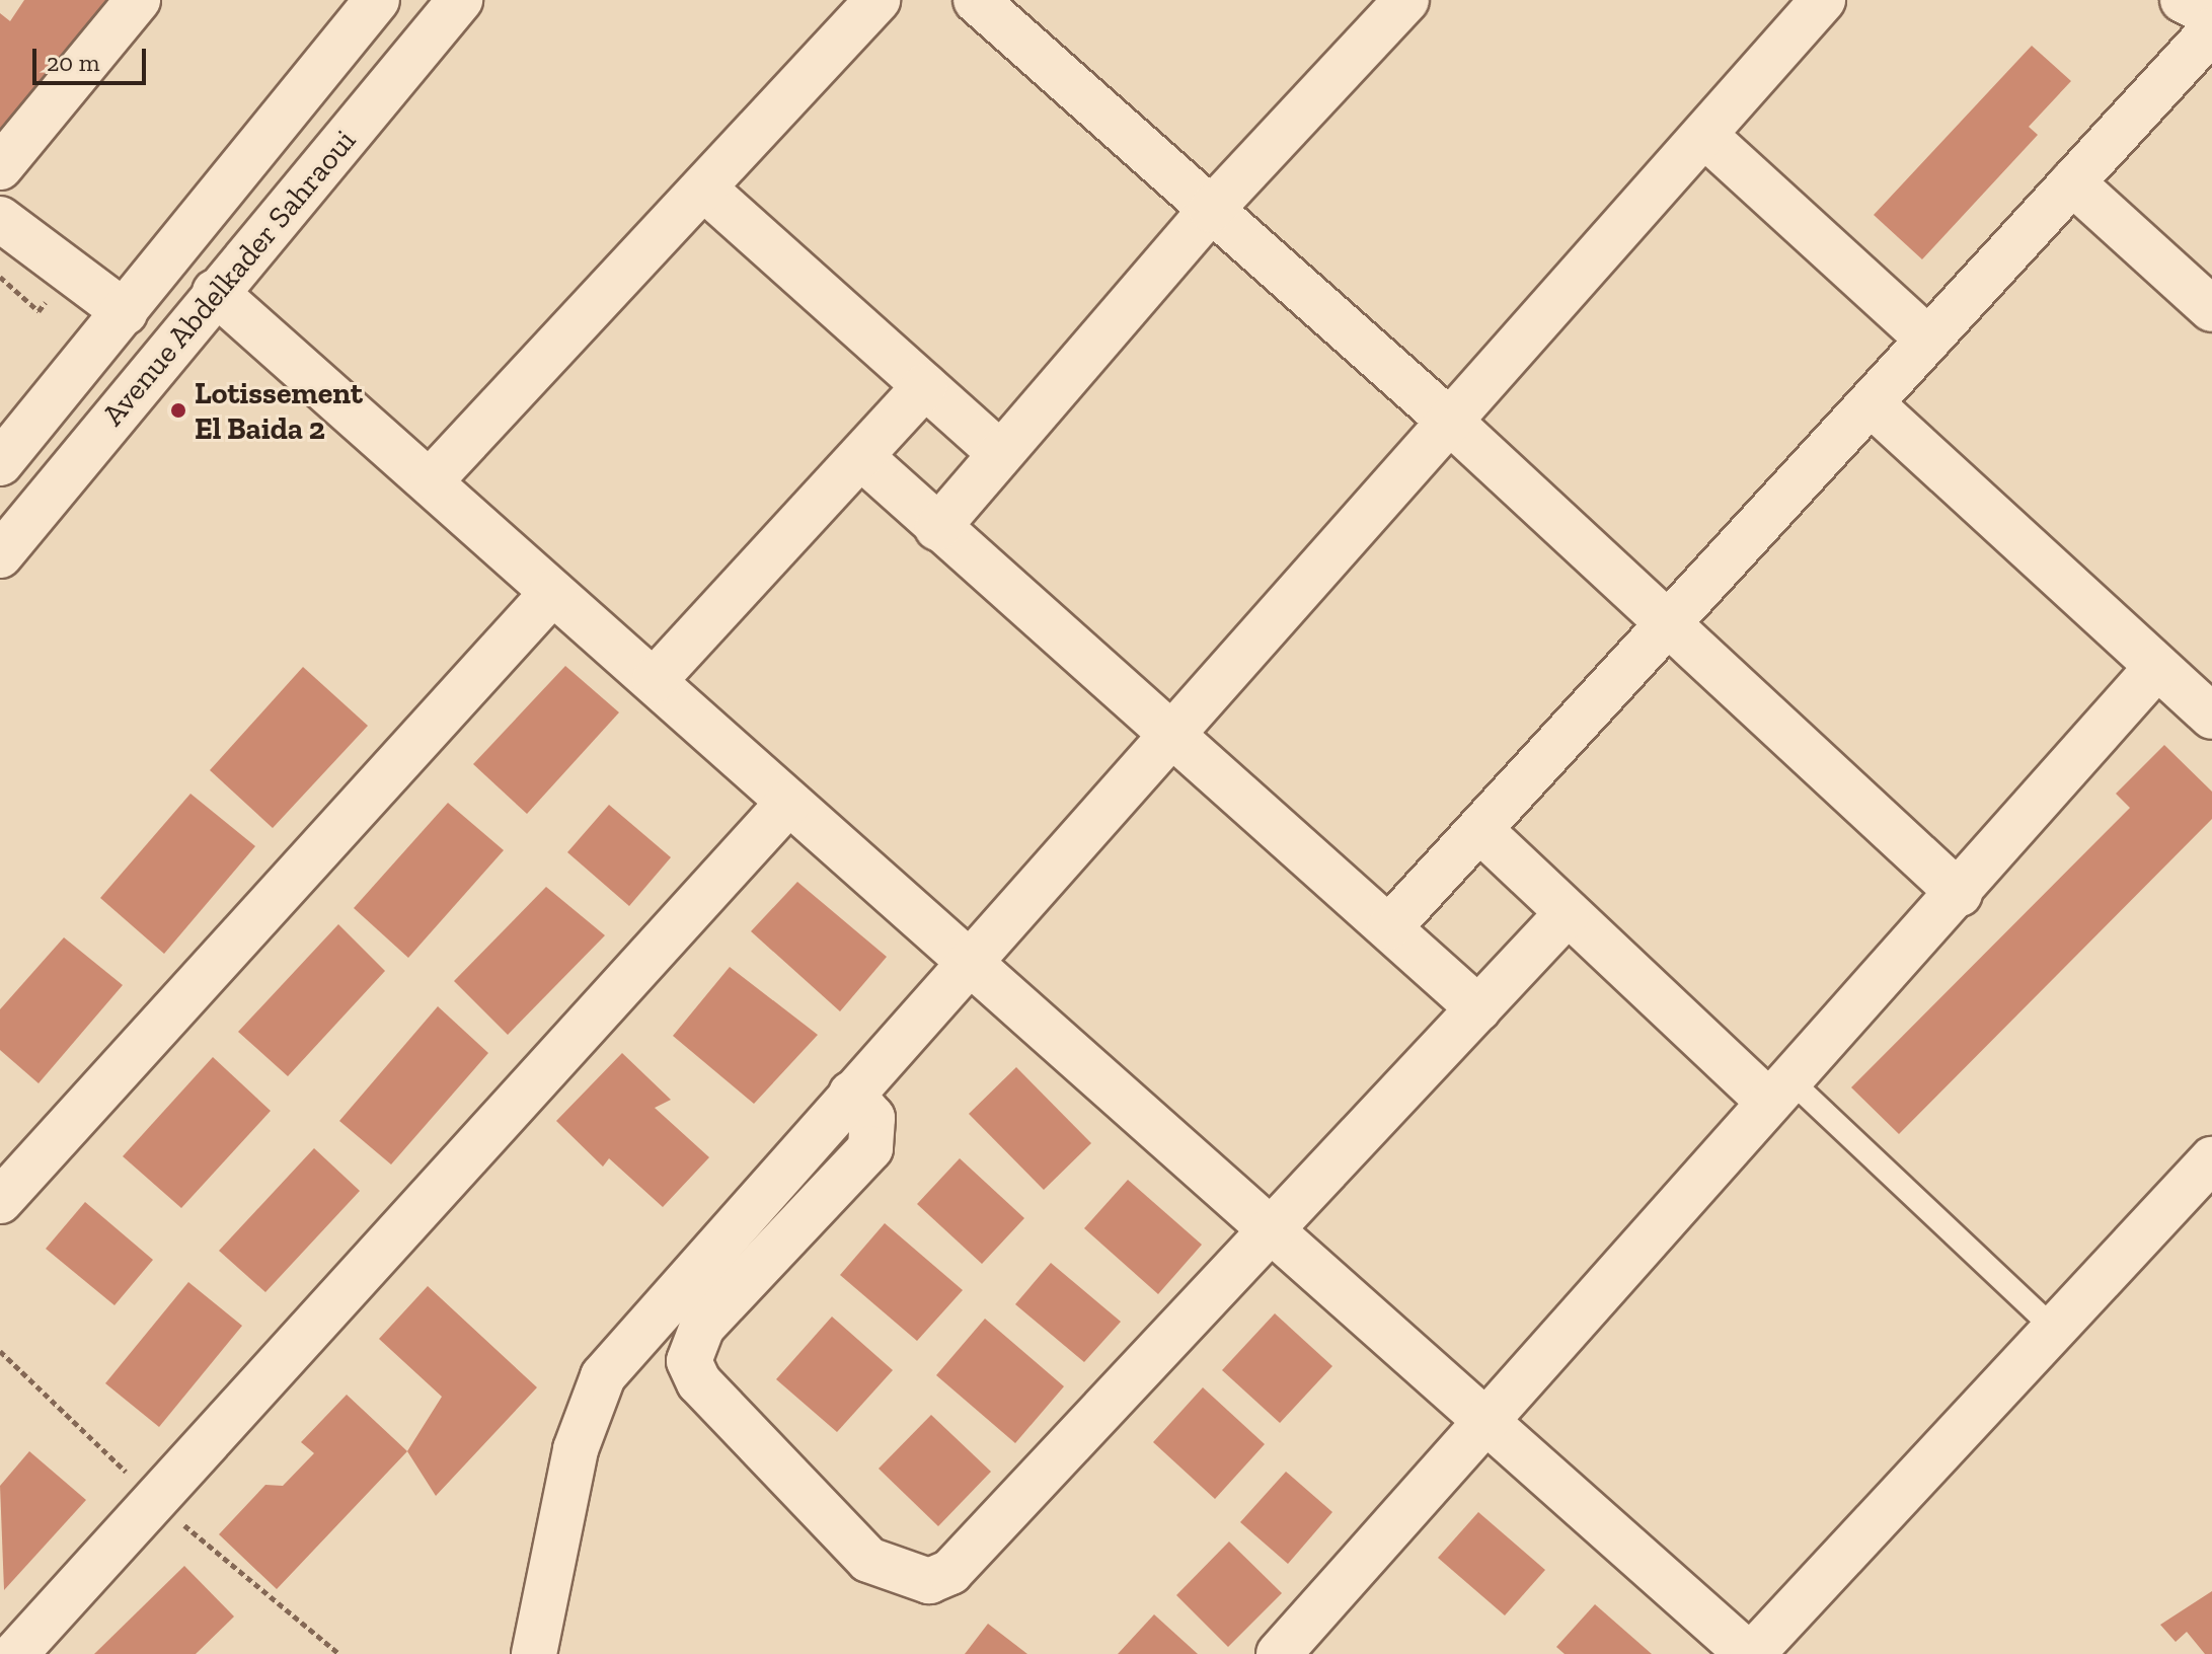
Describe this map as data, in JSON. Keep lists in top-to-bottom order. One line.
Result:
{"streets":{"street":["Avenue Abdelkader Sahraoui"]},"places":["Lotissement El Baida 2"],"scale_bar":"20 m"}
